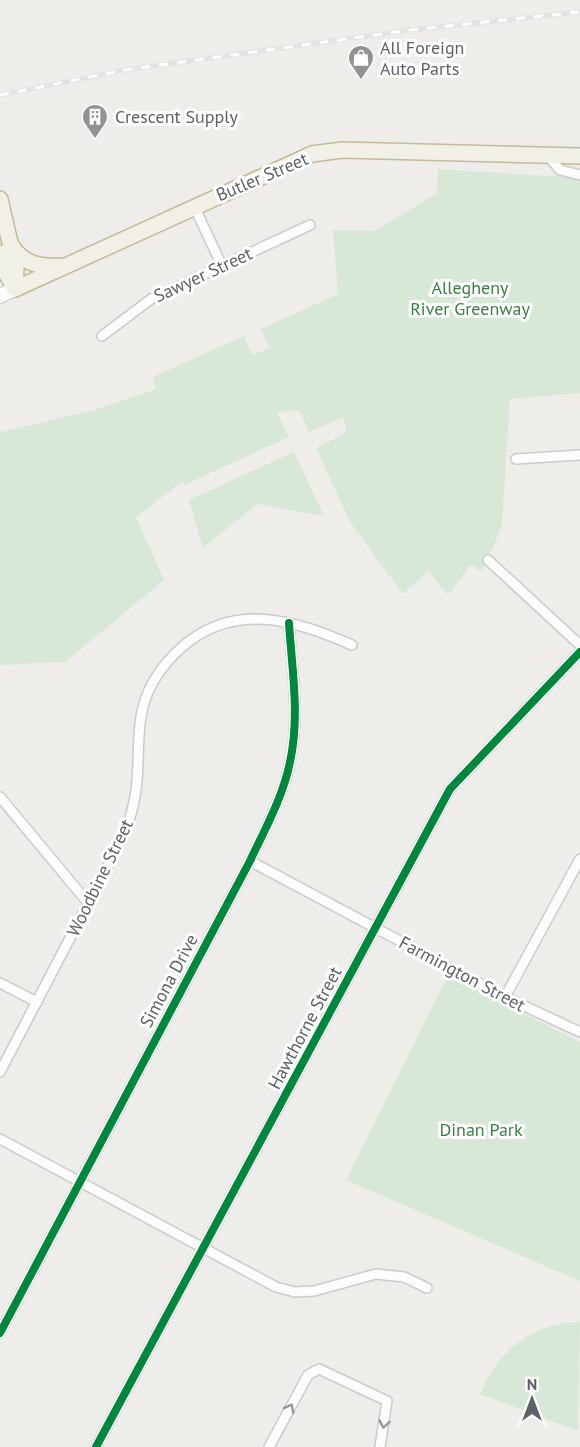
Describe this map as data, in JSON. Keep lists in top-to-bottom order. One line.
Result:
{"streets":{"highway":["Butler Street"],"street":["Sawyer Street","Woodbine Street","Farmington Street","Simona Drive","Hawthorne Street"]},"crossings":[["Woodbine Street","Simona Drive"],["Farmington Street","Simona Drive"],["Farmington Street","Hawthorne Street"]],"parks":["Allegheny River Greenway","Dinan Park"],"places":{"shop":["All Foreign Auto Parts"],"building":["Crescent Supply"]},"north":"top"}
